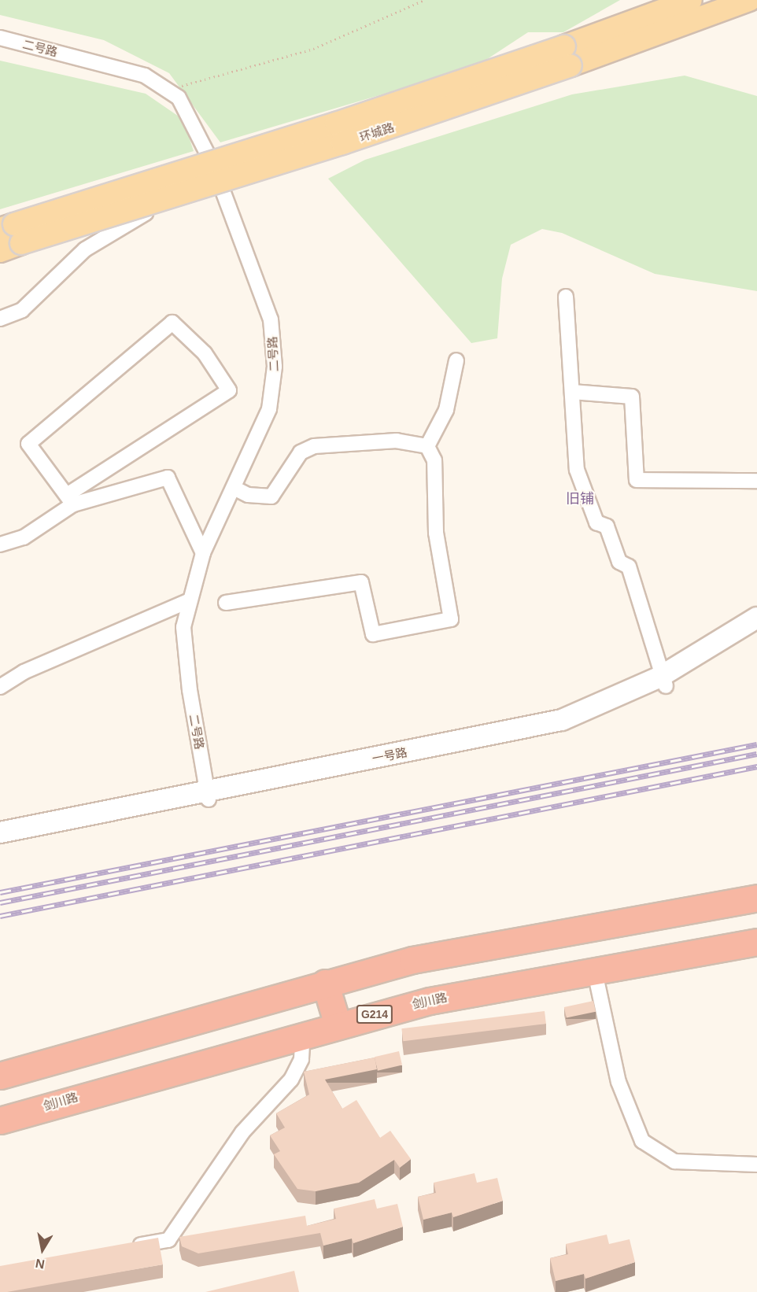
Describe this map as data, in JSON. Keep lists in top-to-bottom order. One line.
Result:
{"streets":{"highway":["剑川路","G214"],"main road":["环城路"],"street":["二号路","一号路"]},"crossings":[["二号路","一号路"]],"districts":["旧铺"],"north":"bottom"}
